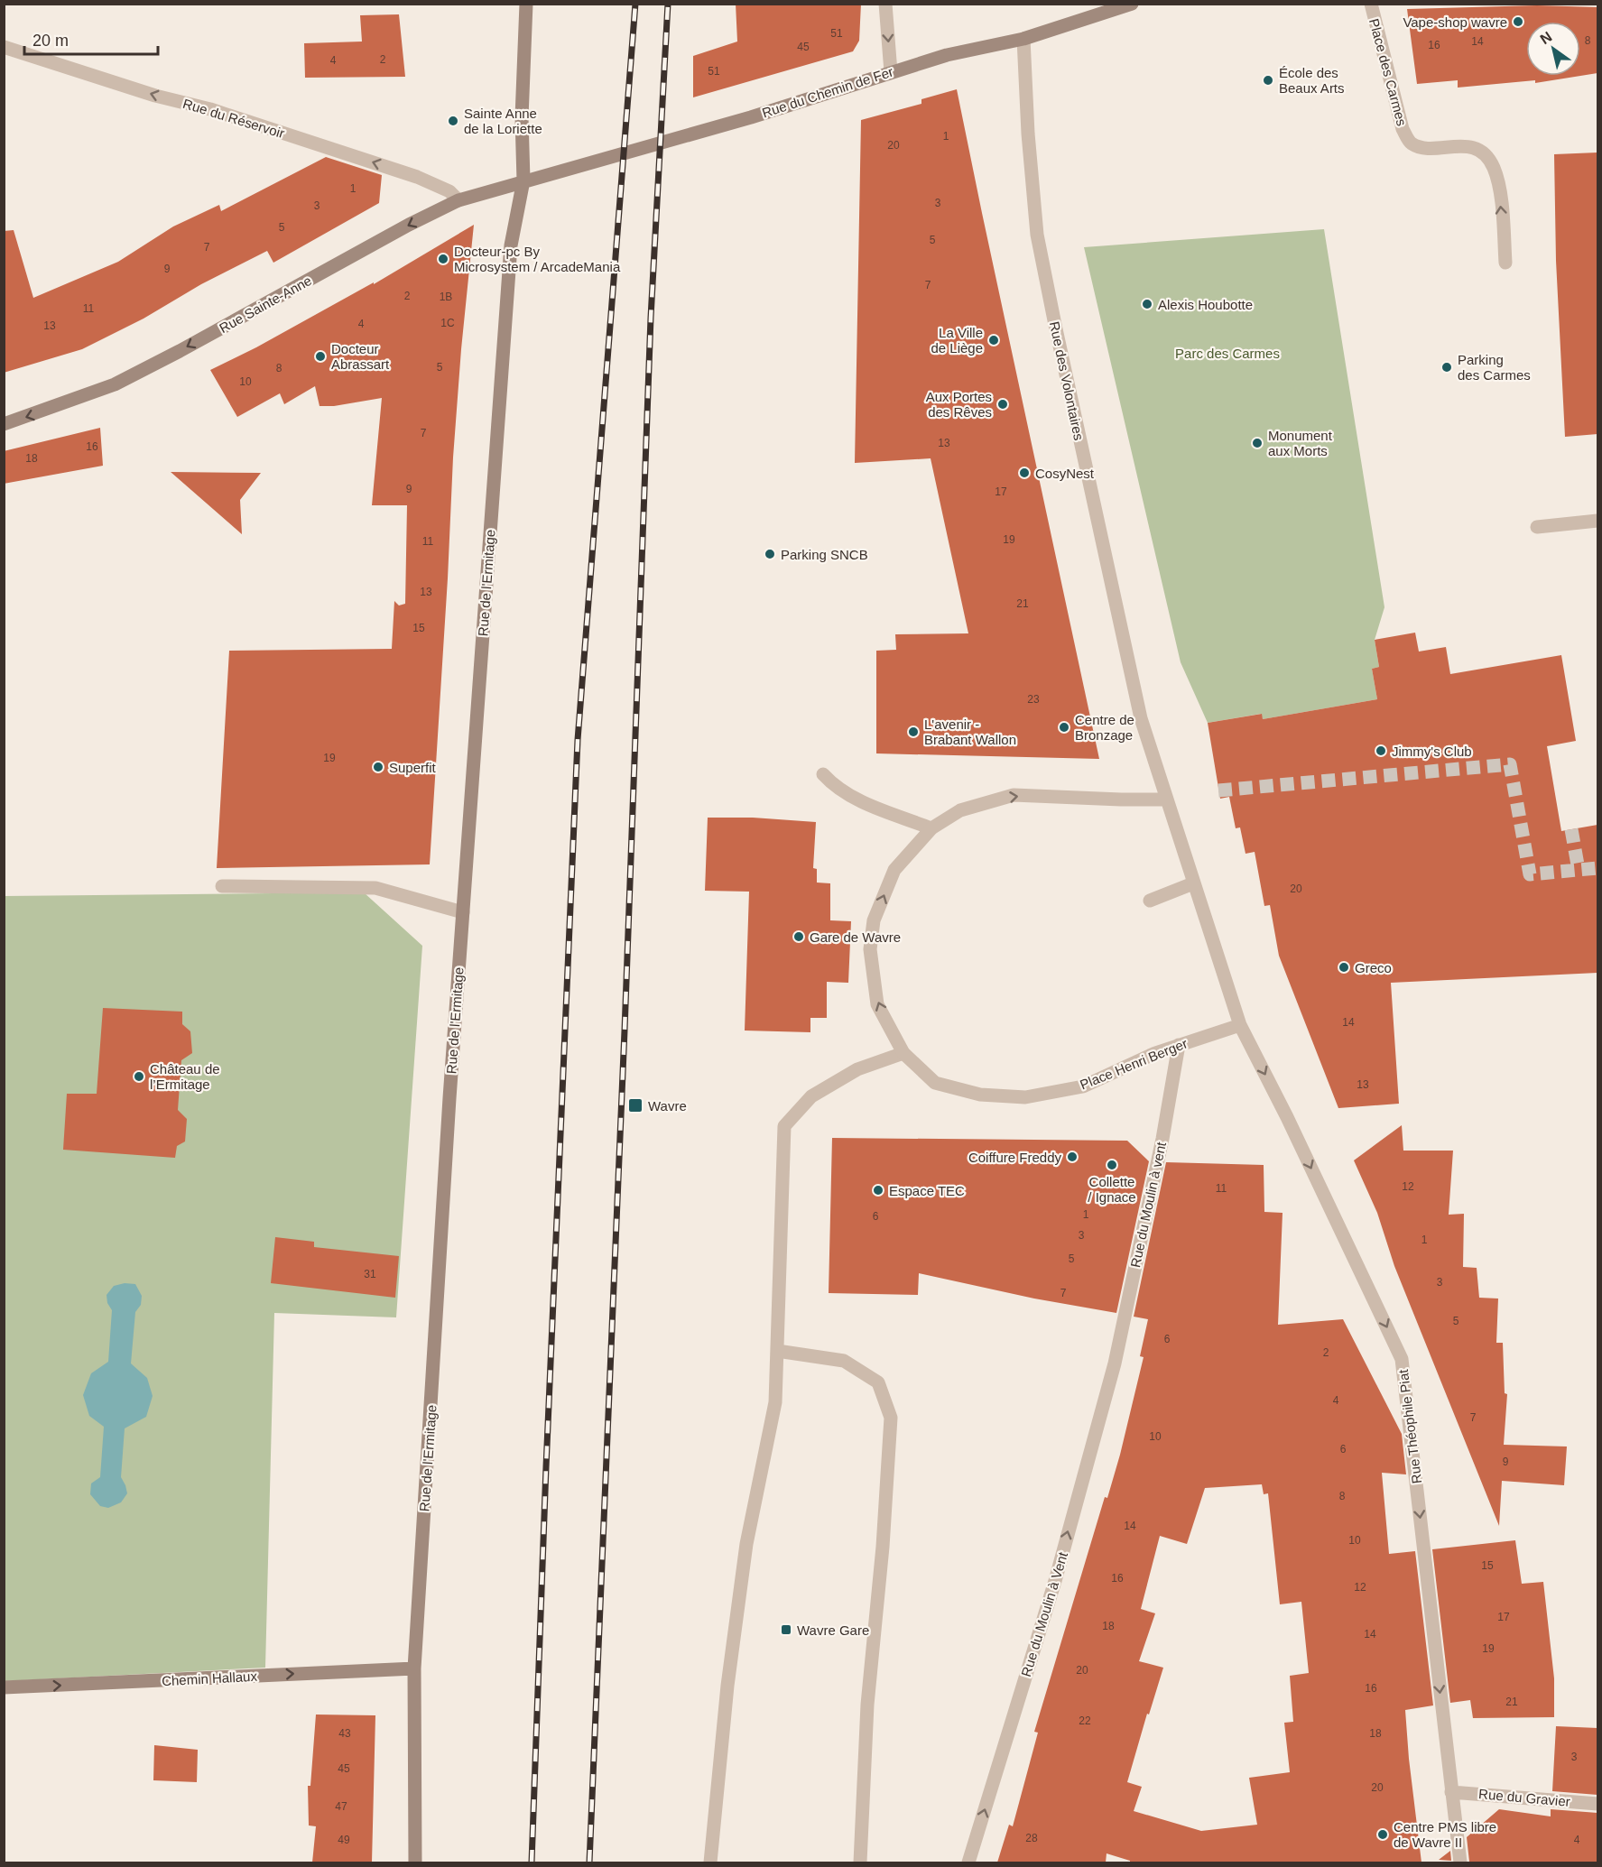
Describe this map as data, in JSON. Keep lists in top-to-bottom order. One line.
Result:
{"streets":{"street":["Place des Carmes","Rue du Chemin de Fer","Rue du Réservoir","Rue Sainte-Anne","Rue des Volontaires","Rue de l'Ermitage","Place Henri Berger","Rue du Moulin à vent","Rue Théophile Piat","Rue du Moulin à Vent","Chemin Hallaux","Rue du Gravier"]},"crossings":[["Rue du Chemin de Fer","Rue Sainte-Anne"],["Rue du Chemin de Fer","Rue des Volontaires"],["Rue du Chemin de Fer","Rue de l'Ermitage"],["Rue du Réservoir","Rue Sainte-Anne"],["Rue Sainte-Anne","Rue de l'Ermitage"],["Rue des Volontaires","Place Henri Berger"],["Rue de l'Ermitage","Chemin Hallaux"],["Place Henri Berger","Rue du Moulin à vent"],["Place Henri Berger","Rue Théophile Piat"],["Rue du Moulin à vent","Rue du Moulin à Vent"],["Rue Théophile Piat","Rue du Gravier"]],"one_way":["Place des Carmes","Rue du Réservoir","Rue Sainte-Anne","Rue Théophile Piat","Rue du Moulin à Vent","Chemin Hallaux"],"parks":["Parc des Carmes"],"places":{"other":["Vape-shop wavre","École des Beaux Arts","Sainte Anne de la Loriette","Docteur-pc By Microsystem / ArcadeMania","Alexis Houbotte","La Ville de Liège","Docteur Abrassart","Parking des Carmes","Aux Portes des Rêves","Monument aux Morts","CosyNest","Parking SNCB","Centre de Bronzage","L'avenir - Brabant Wallon","Jimmy's Club","Superfit","Gare de Wavre","Greco","Château de l’Ermitage","Coiffure Freddy","Collette / Ignace","Espace TEC","Centre PMS libre de Wavre II"],"transit":["Wavre","Wavre Gare"]},"house_numbers":["51","8","14","16","45","2","4","51","1","20","1","3","3","5","5","7","9","7","2","1B","11","1C","4","13","5","8","10","7","13","16","18","9","17","19","11","13","21","15","23","19","20","14","13","12","11","1","6","3","1","5","31","3","7","5","6","2","4","7","10","6","9","8","14","10","15","16","12","17","18","14","19","20","16","21","22","43","18","3","45","20","47","28","49","4"],"scale_bar":"20 m","north":"top left"}
